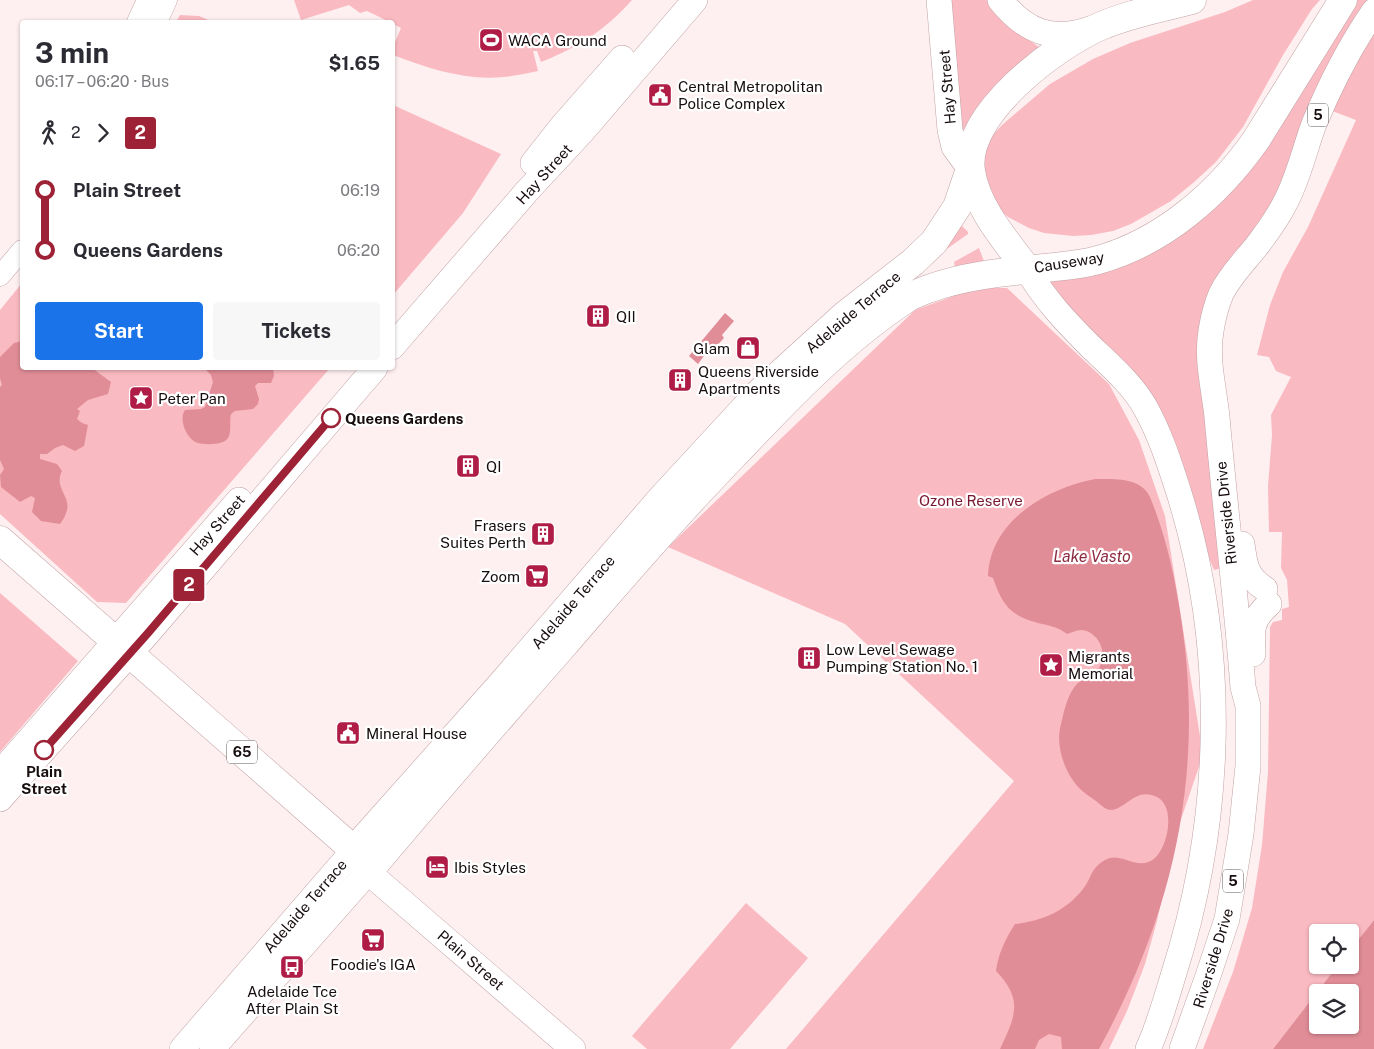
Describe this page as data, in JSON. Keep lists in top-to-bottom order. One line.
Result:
{"streets":{"highway":["5","Causeway","Adelaide Terrace","65","Plain Street"],"main road":["Hay Street","Riverside Drive"]},"crossings":[["Hay Street","Causeway"],["Hay Street","Adelaide Terrace"],["Hay Street","Plain Street"],["5","Causeway"],["5","Adelaide Terrace"],["Causeway","Adelaide Terrace"],["Adelaide Terrace","Plain Street"]],"water":["Lake Vasto"],"parks":["Ozone Reserve"],"places":{"sports":["WACA Ground"],"public building":["Central Metropolitan Police Complex","Mineral House"],"building":["QII","Queens Riverside Apartments","QI","Frasers Suites Perth","Low Level Sewage Pumping Station No. 1"],"shop":["Glam"],"place":["Peter Pan","Migrants Memorial"],"other":["Queens Gardens","Plain Street"],"supermarket":["Zoom","Foodie's IGA"],"hotel":["Ibis Styles"],"bus stop":["Adelaide Tce After Plain St"]},"lines":["bus line 2"],"page":{"on_map":"2","heading":["3 min","06:17 – 06:20 · Bus","$1.65"],"legs":["2","2"],"list":[{"name":"Plain Street","value":"06:19"},{"name":"Queens Gardens","value":"06:20"}],"buttons":["Start","Tickets"]}}
